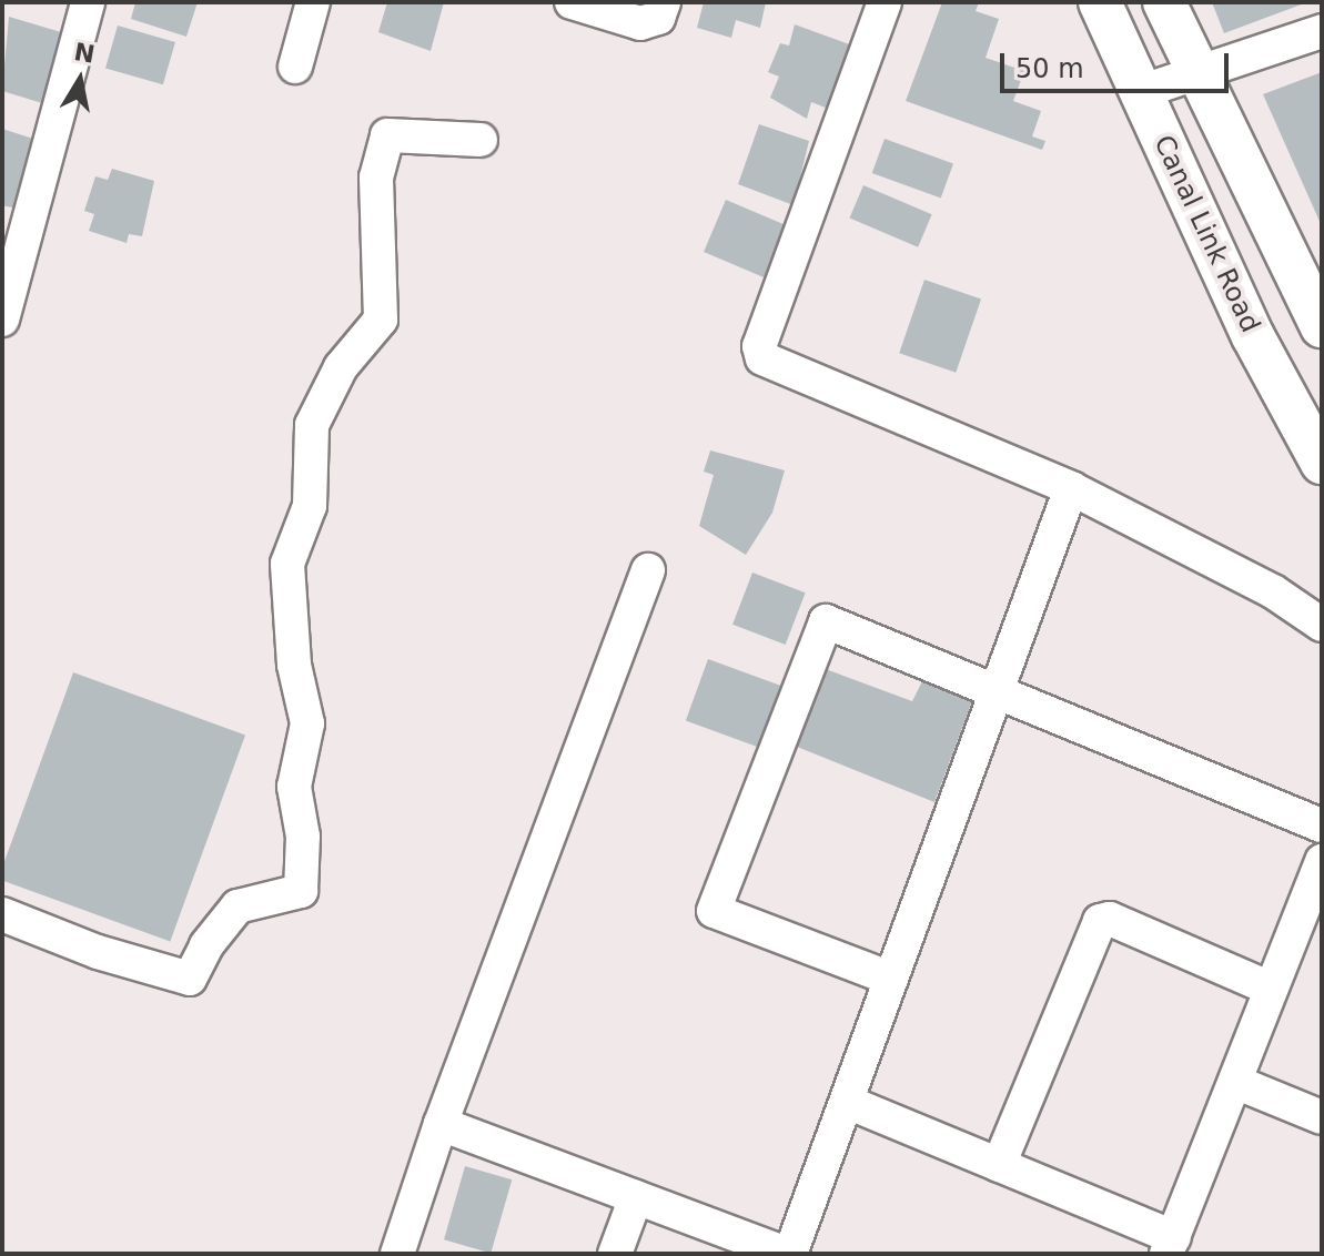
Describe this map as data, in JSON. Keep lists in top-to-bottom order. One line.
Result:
{"streets":{"main road":["Canal Link Road"]},"scale_bar":"50 m","north":"top"}
